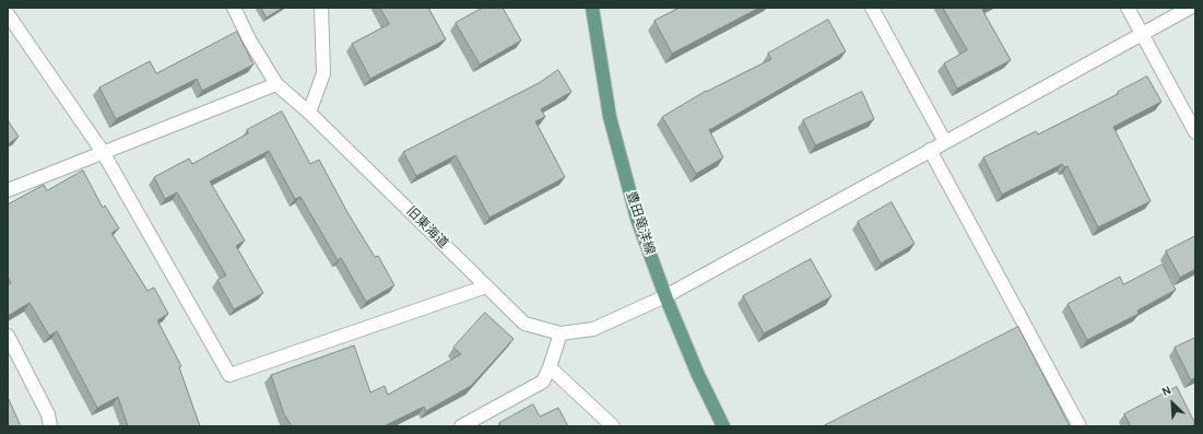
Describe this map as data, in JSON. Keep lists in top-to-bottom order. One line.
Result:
{"streets":{"main road":["豊田竜洋線"],"street":["旧東海道"]},"north":"top left"}
